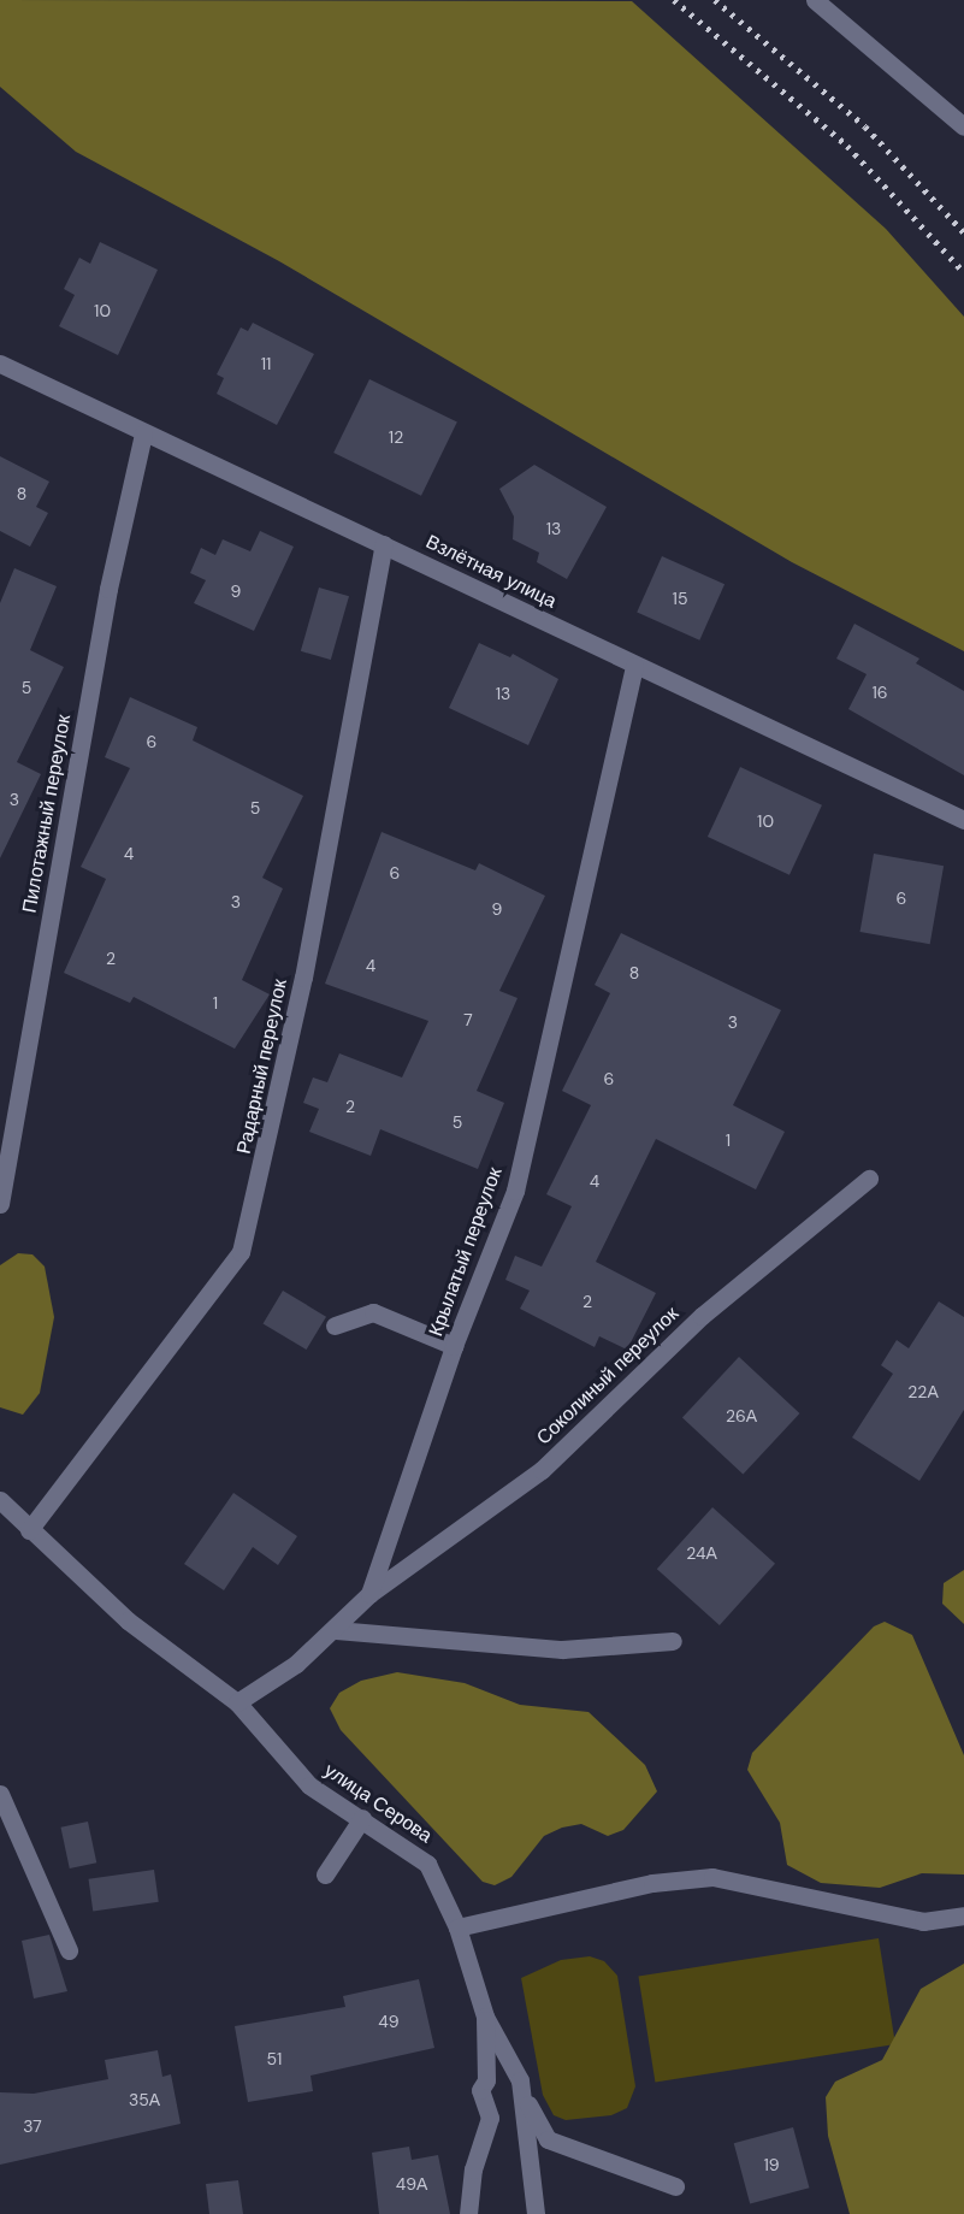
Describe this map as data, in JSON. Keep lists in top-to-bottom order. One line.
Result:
{"streets":{"lane":["Взлётная улица","Пилотажный переулок","Радарный переулок","Крылатый переулок","Соколиный переулок","улица Серова"]},"crossings":[["Взлётная улица","Пилотажный переулок"],["Взлётная улица","Радарный переулок"],["Взлётная улица","Крылатый переулок"],["Радарный переулок","улица Серова"],["Крылатый переулок","Соколиный переулок"],["Крылатый переулок","улица Серова"]],"house_numbers":["10","11","12","8","13","9","15","5","16","13","6","3","5","10","4","6","6","3","9","2","4","8","1","7","3","6","2","5","1","4","2","22А","26А","24А","49","51","35А","37","19","49А"]}
